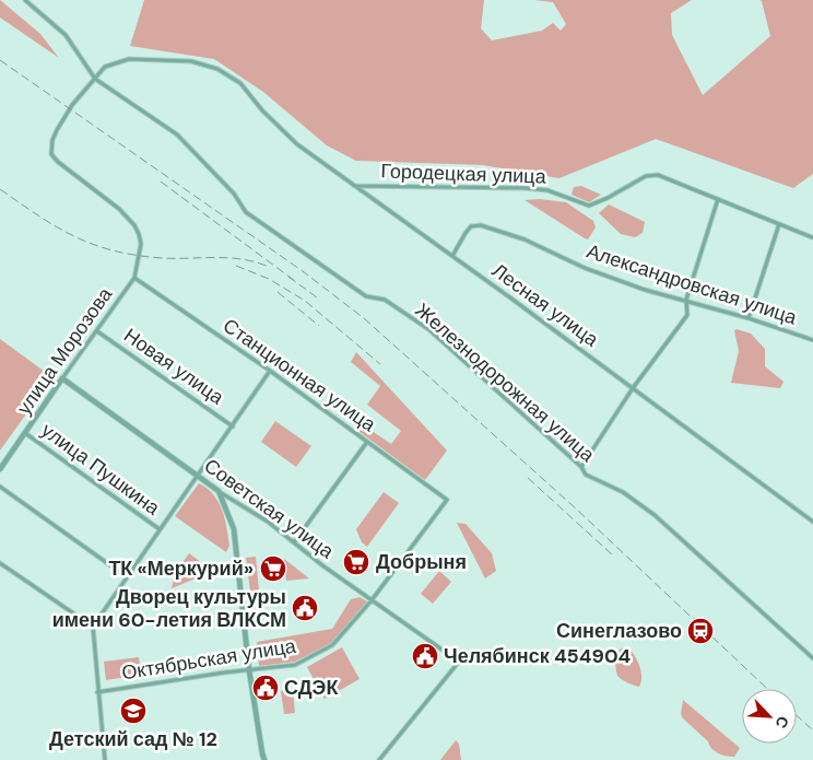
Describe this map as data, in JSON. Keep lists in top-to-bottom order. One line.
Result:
{"streets":{"street":["Городецкая улица","Александровская улица","Лесная улица","улица Морозова","Новая улица","Станционная улица","Железнодорожная улица","улица Пушкина","Советская улица","Октябрьская улица"]},"crossings":[["Городецкая улица","Лесная улица"],["Александровская улица","Лесная улица"],["Лесная улица","улица Морозова"],["Лесная улица","Станционная улица"],["Лесная улица","Железнодорожная улица"],["улица Морозова","Новая улица"],["улица Морозова","Станционная улица"],["улица Морозова","улица Пушкина"],["улица Морозова","Советская улица"],["Станционная улица","Октябрьская улица"],["Советская улица","Октябрьская улица"]],"places":{"supermarket":["Добрыня","ТК «Меркурий»"],"public building":["Дворец культуры имени 60-летия ВЛКСМ","Челябинск 454904","СДЭК"],"station":["Синеглазово"],"school or university":["Детский сад № 12"]},"north":"bottom right"}
